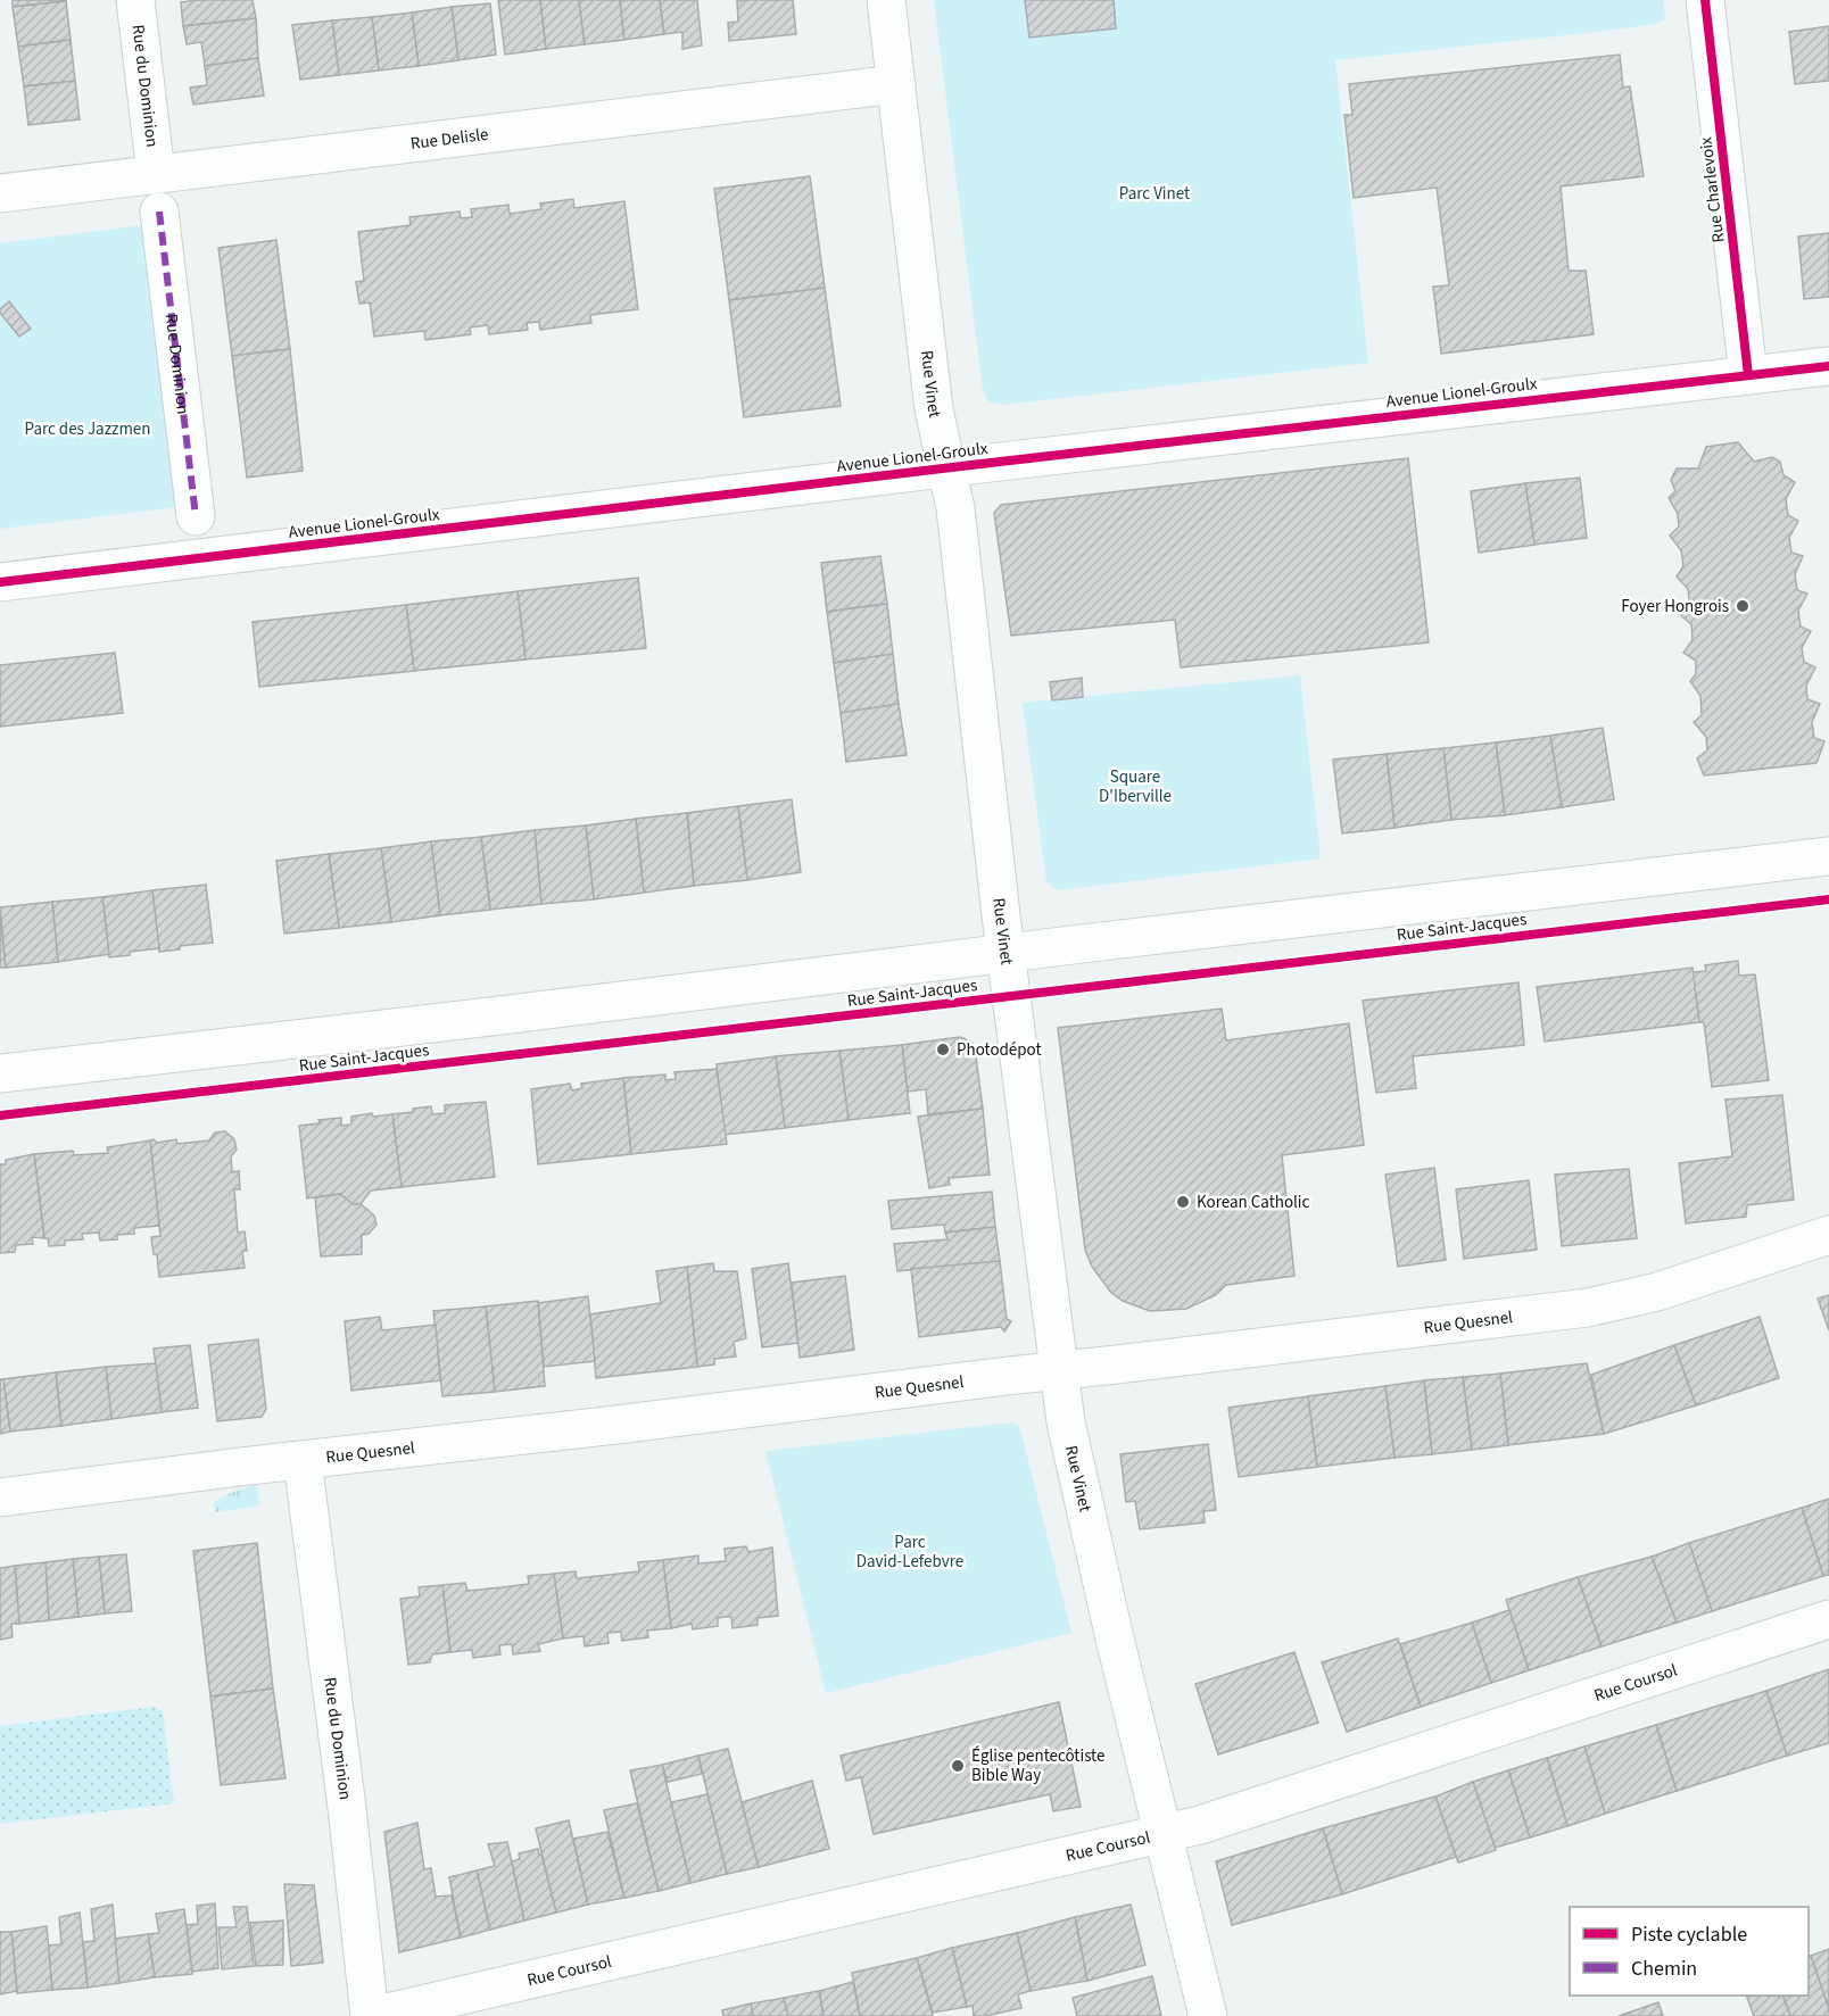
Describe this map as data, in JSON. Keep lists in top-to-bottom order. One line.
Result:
{"streets":{"street":["Rue du Dominion","Rue Delisle","Rue Charlevoix","Rue Dominion","Rue Vinet","Avenue Lionel-Groulx","Rue Saint-Jacques","Rue Quesnel","Rue Coursol"]},"crossings":[["Rue du Dominion","Rue Delisle"],["Rue du Dominion","Rue Quesnel"],["Rue du Dominion","Rue Coursol"],["Rue Delisle","Rue Vinet"],["Rue Charlevoix","Avenue Lionel-Groulx"],["Rue Vinet","Avenue Lionel-Groulx"],["Rue Vinet","Rue Saint-Jacques"],["Rue Vinet","Rue Quesnel"],["Rue Vinet","Rue Coursol"]],"parks":["Parc Vinet","Parc des Jazzmen","Square D'Iberville","Parc David-Lefebvre"],"places":["Foyer Hongrois","Photodépot","Korean Catholic","Église pentecôtiste Bible Way"],"legend":["Piste cyclable","Chemin"]}
